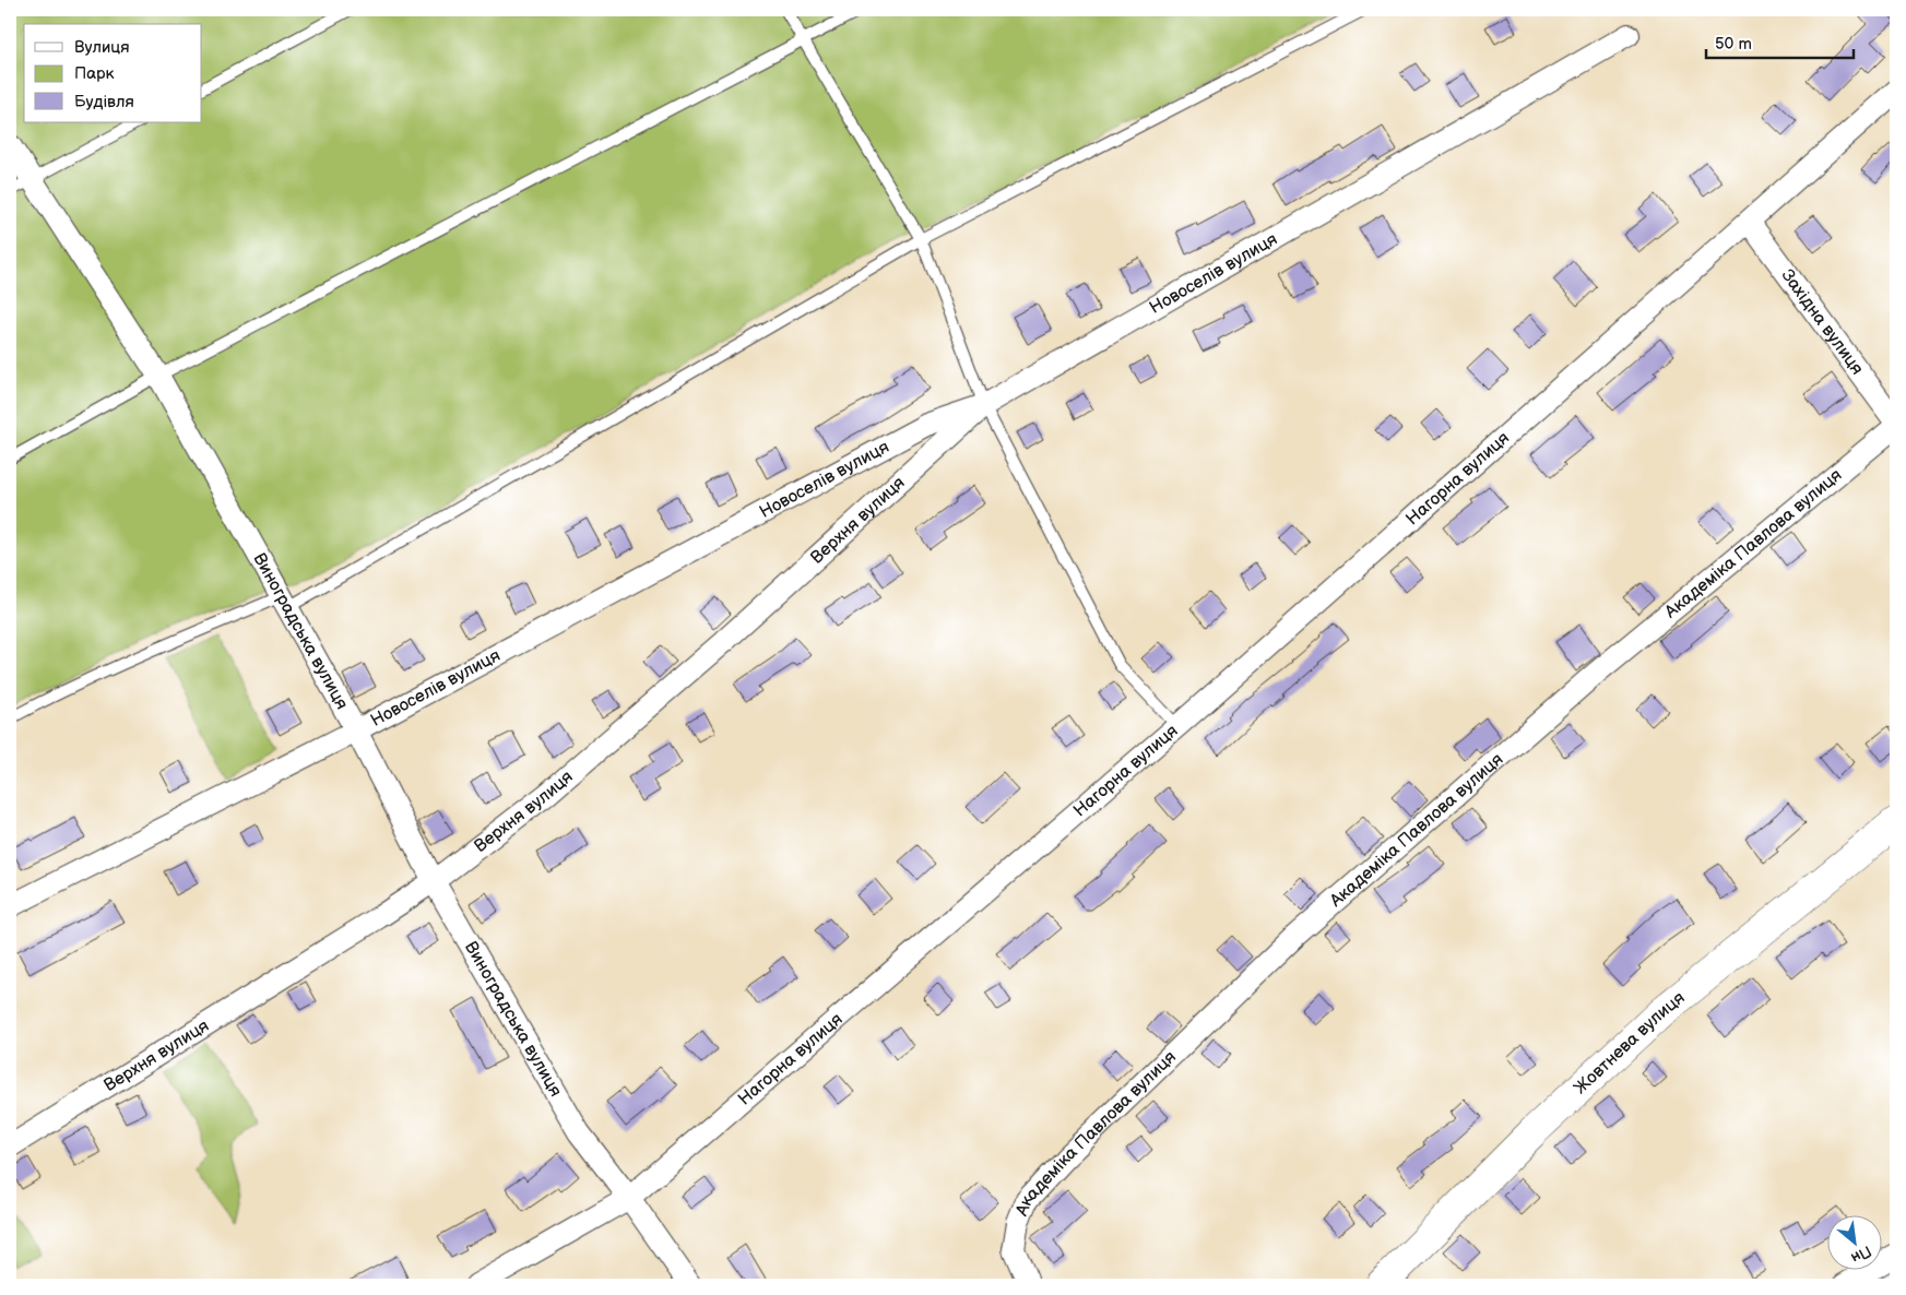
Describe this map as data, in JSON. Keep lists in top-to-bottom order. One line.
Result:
{"streets":{"main road":["Жовтнева вулиця"],"street":["Новоселів вулиця","Західна вулиця","Нагорна вулиця","Верхня вулиця","Академіка Павлова вулиця","Виноградська вулиця"]},"crossings":[["Новоселів вулиця","Верхня вулиця"],["Новоселів вулиця","Виноградська вулиця"],["Західна вулиця","Нагорна вулиця"],["Західна вулиця","Академіка Павлова вулиця"],["Нагорна вулиця","Виноградська вулиця"],["Верхня вулиця","Виноградська вулиця"]],"legend":["Вулиця","Парк","Будівля"],"scale_bar":"50 m","north":"bottom right"}
